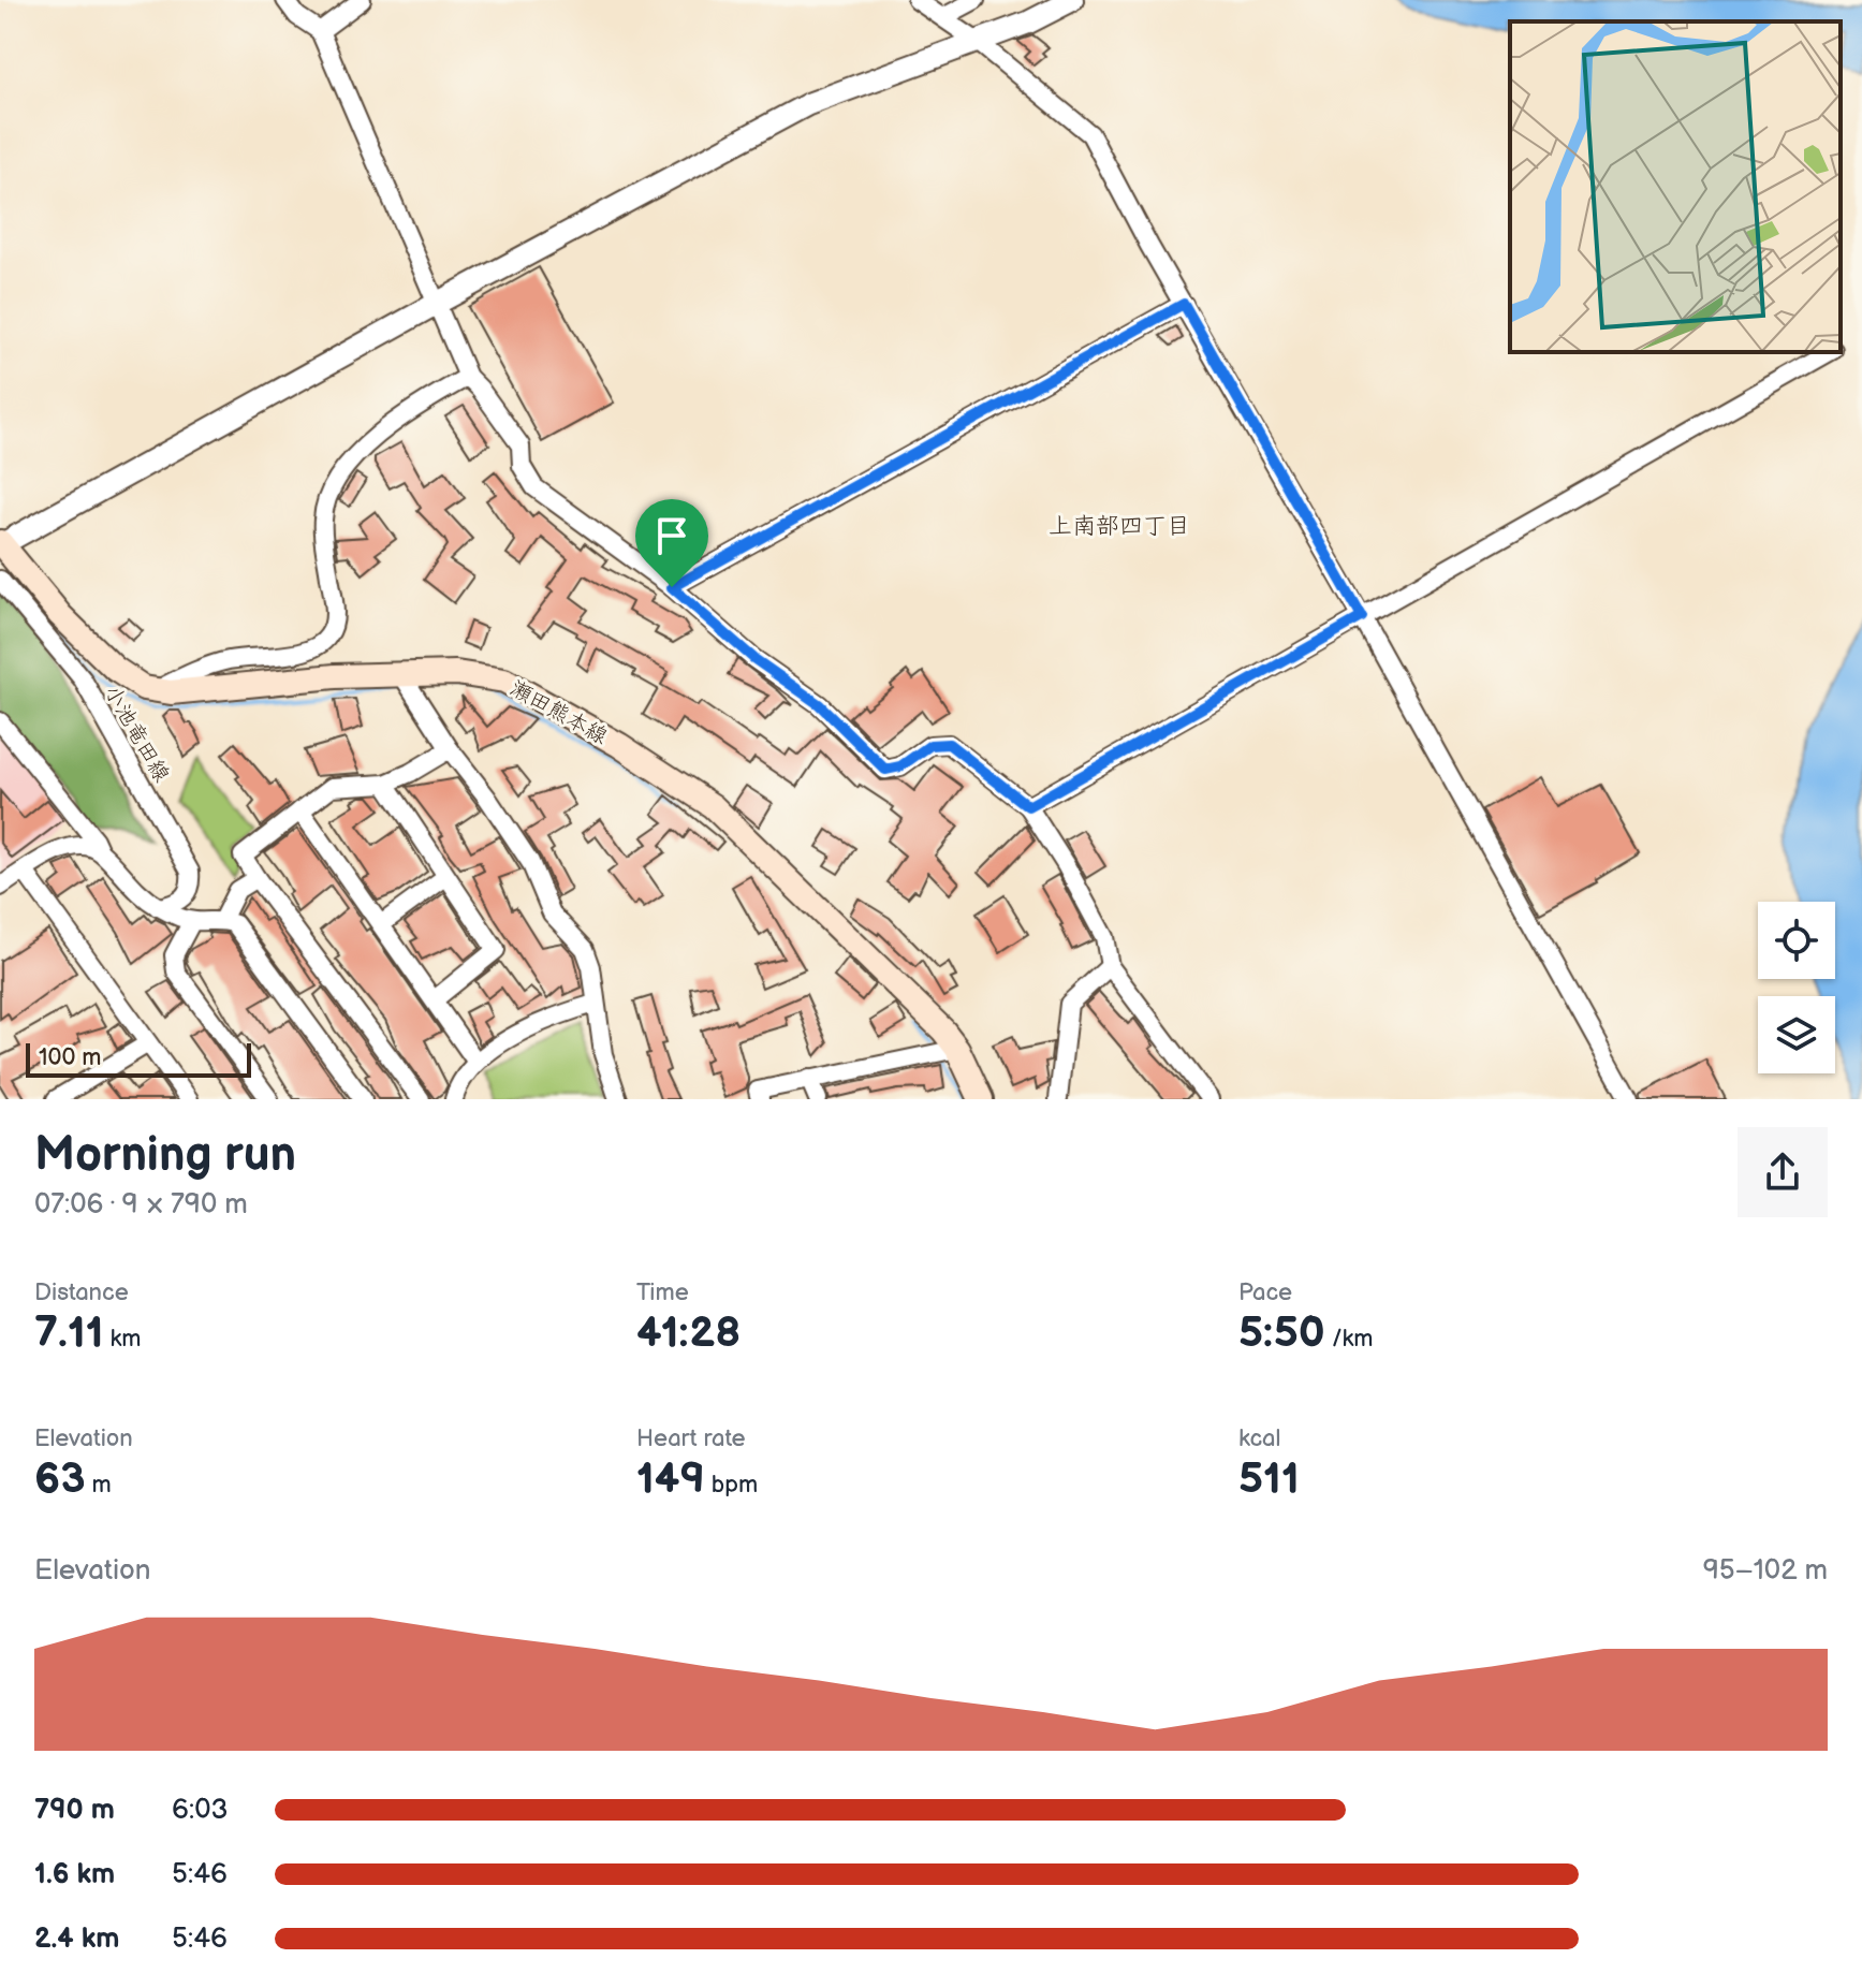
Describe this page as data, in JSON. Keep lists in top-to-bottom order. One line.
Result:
{"streets":{"main road":["瀬田熊本線"],"street":["小池竜田線"]},"districts":["上南部四丁目"],"scale_bar":"100 m","page":{"scale":"100 m","heading":["Morning run","07:06 · 9 × 790 m"],"stats":[["Distance","7.11 km"],["Time","41:28"],["Pace","5:50 /km"],["Elevation","63 m"],["Heart rate","149 bpm"],["kcal","511"]],"chart":["Elevation","95–102 m"],"list":[{"name":"790 m","note":"6:03"},{"name":"1.6 km","note":"5:46"},{"name":"2.4 km","note":"5:46"}]}}
